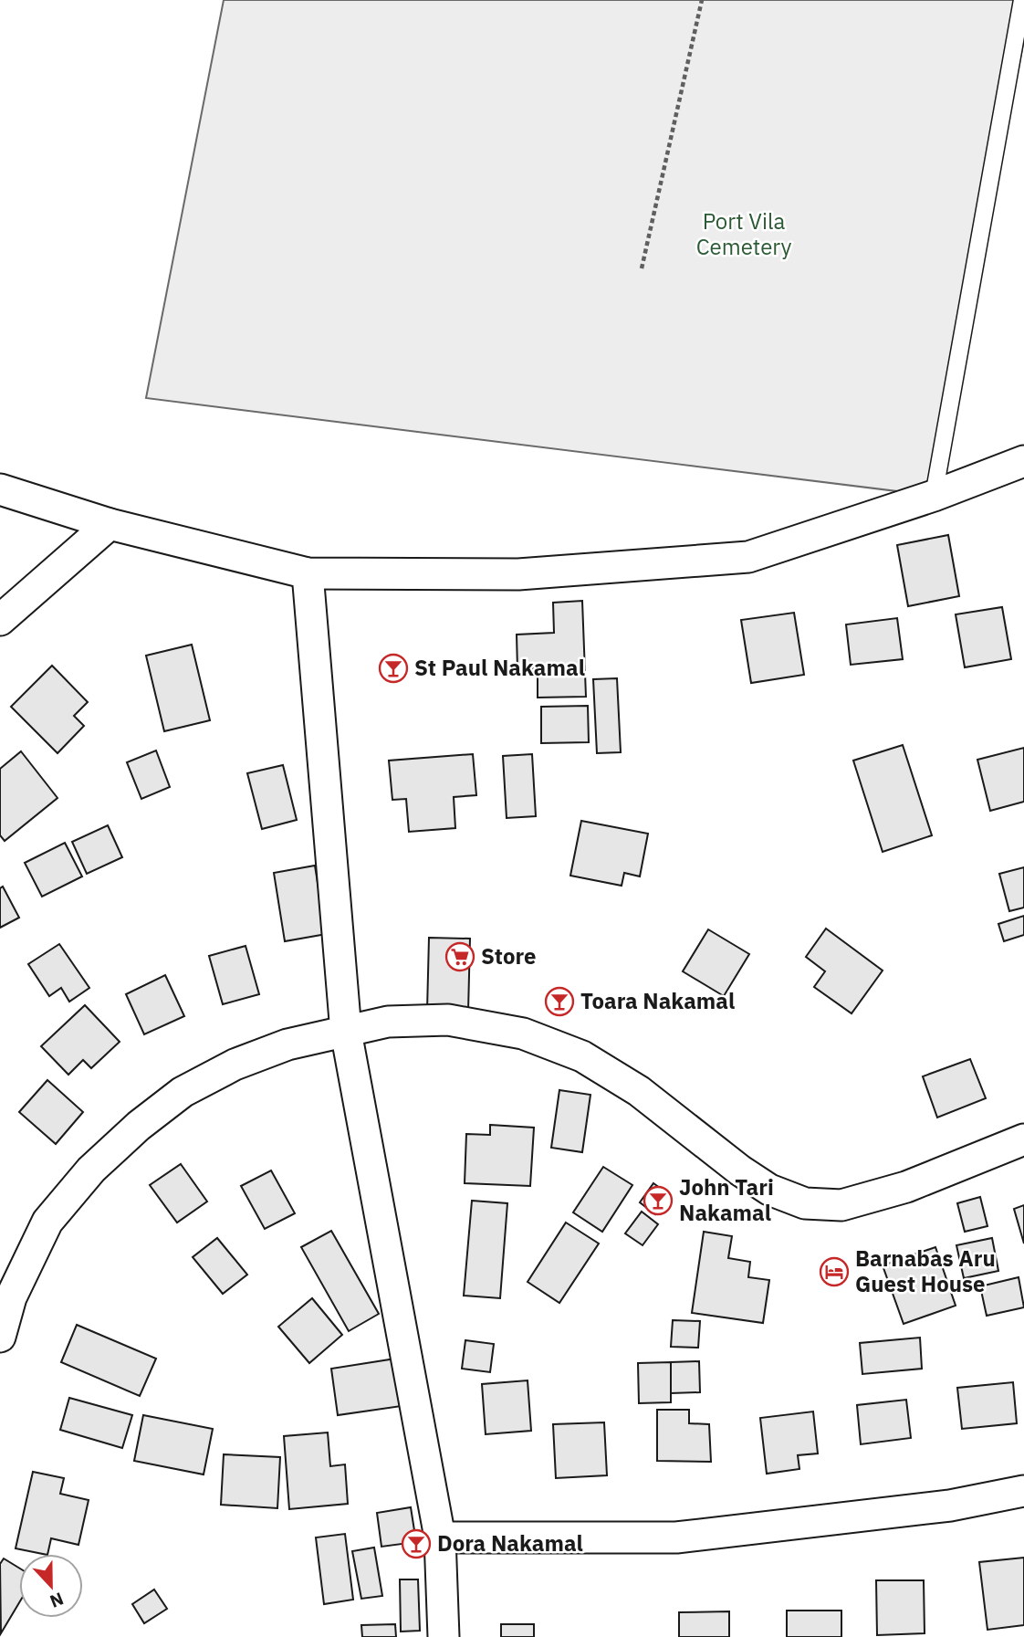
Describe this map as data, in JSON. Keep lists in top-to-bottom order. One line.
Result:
{"parks":["Port Vila Cemetery"],"places":{"bar":["St Paul Nakamal","Toara Nakamal","John Tari Nakamal","Dora Nakamal"],"supermarket":["Store"],"hotel":["Barnabas Aru Guest House"]},"north":"bottom"}
